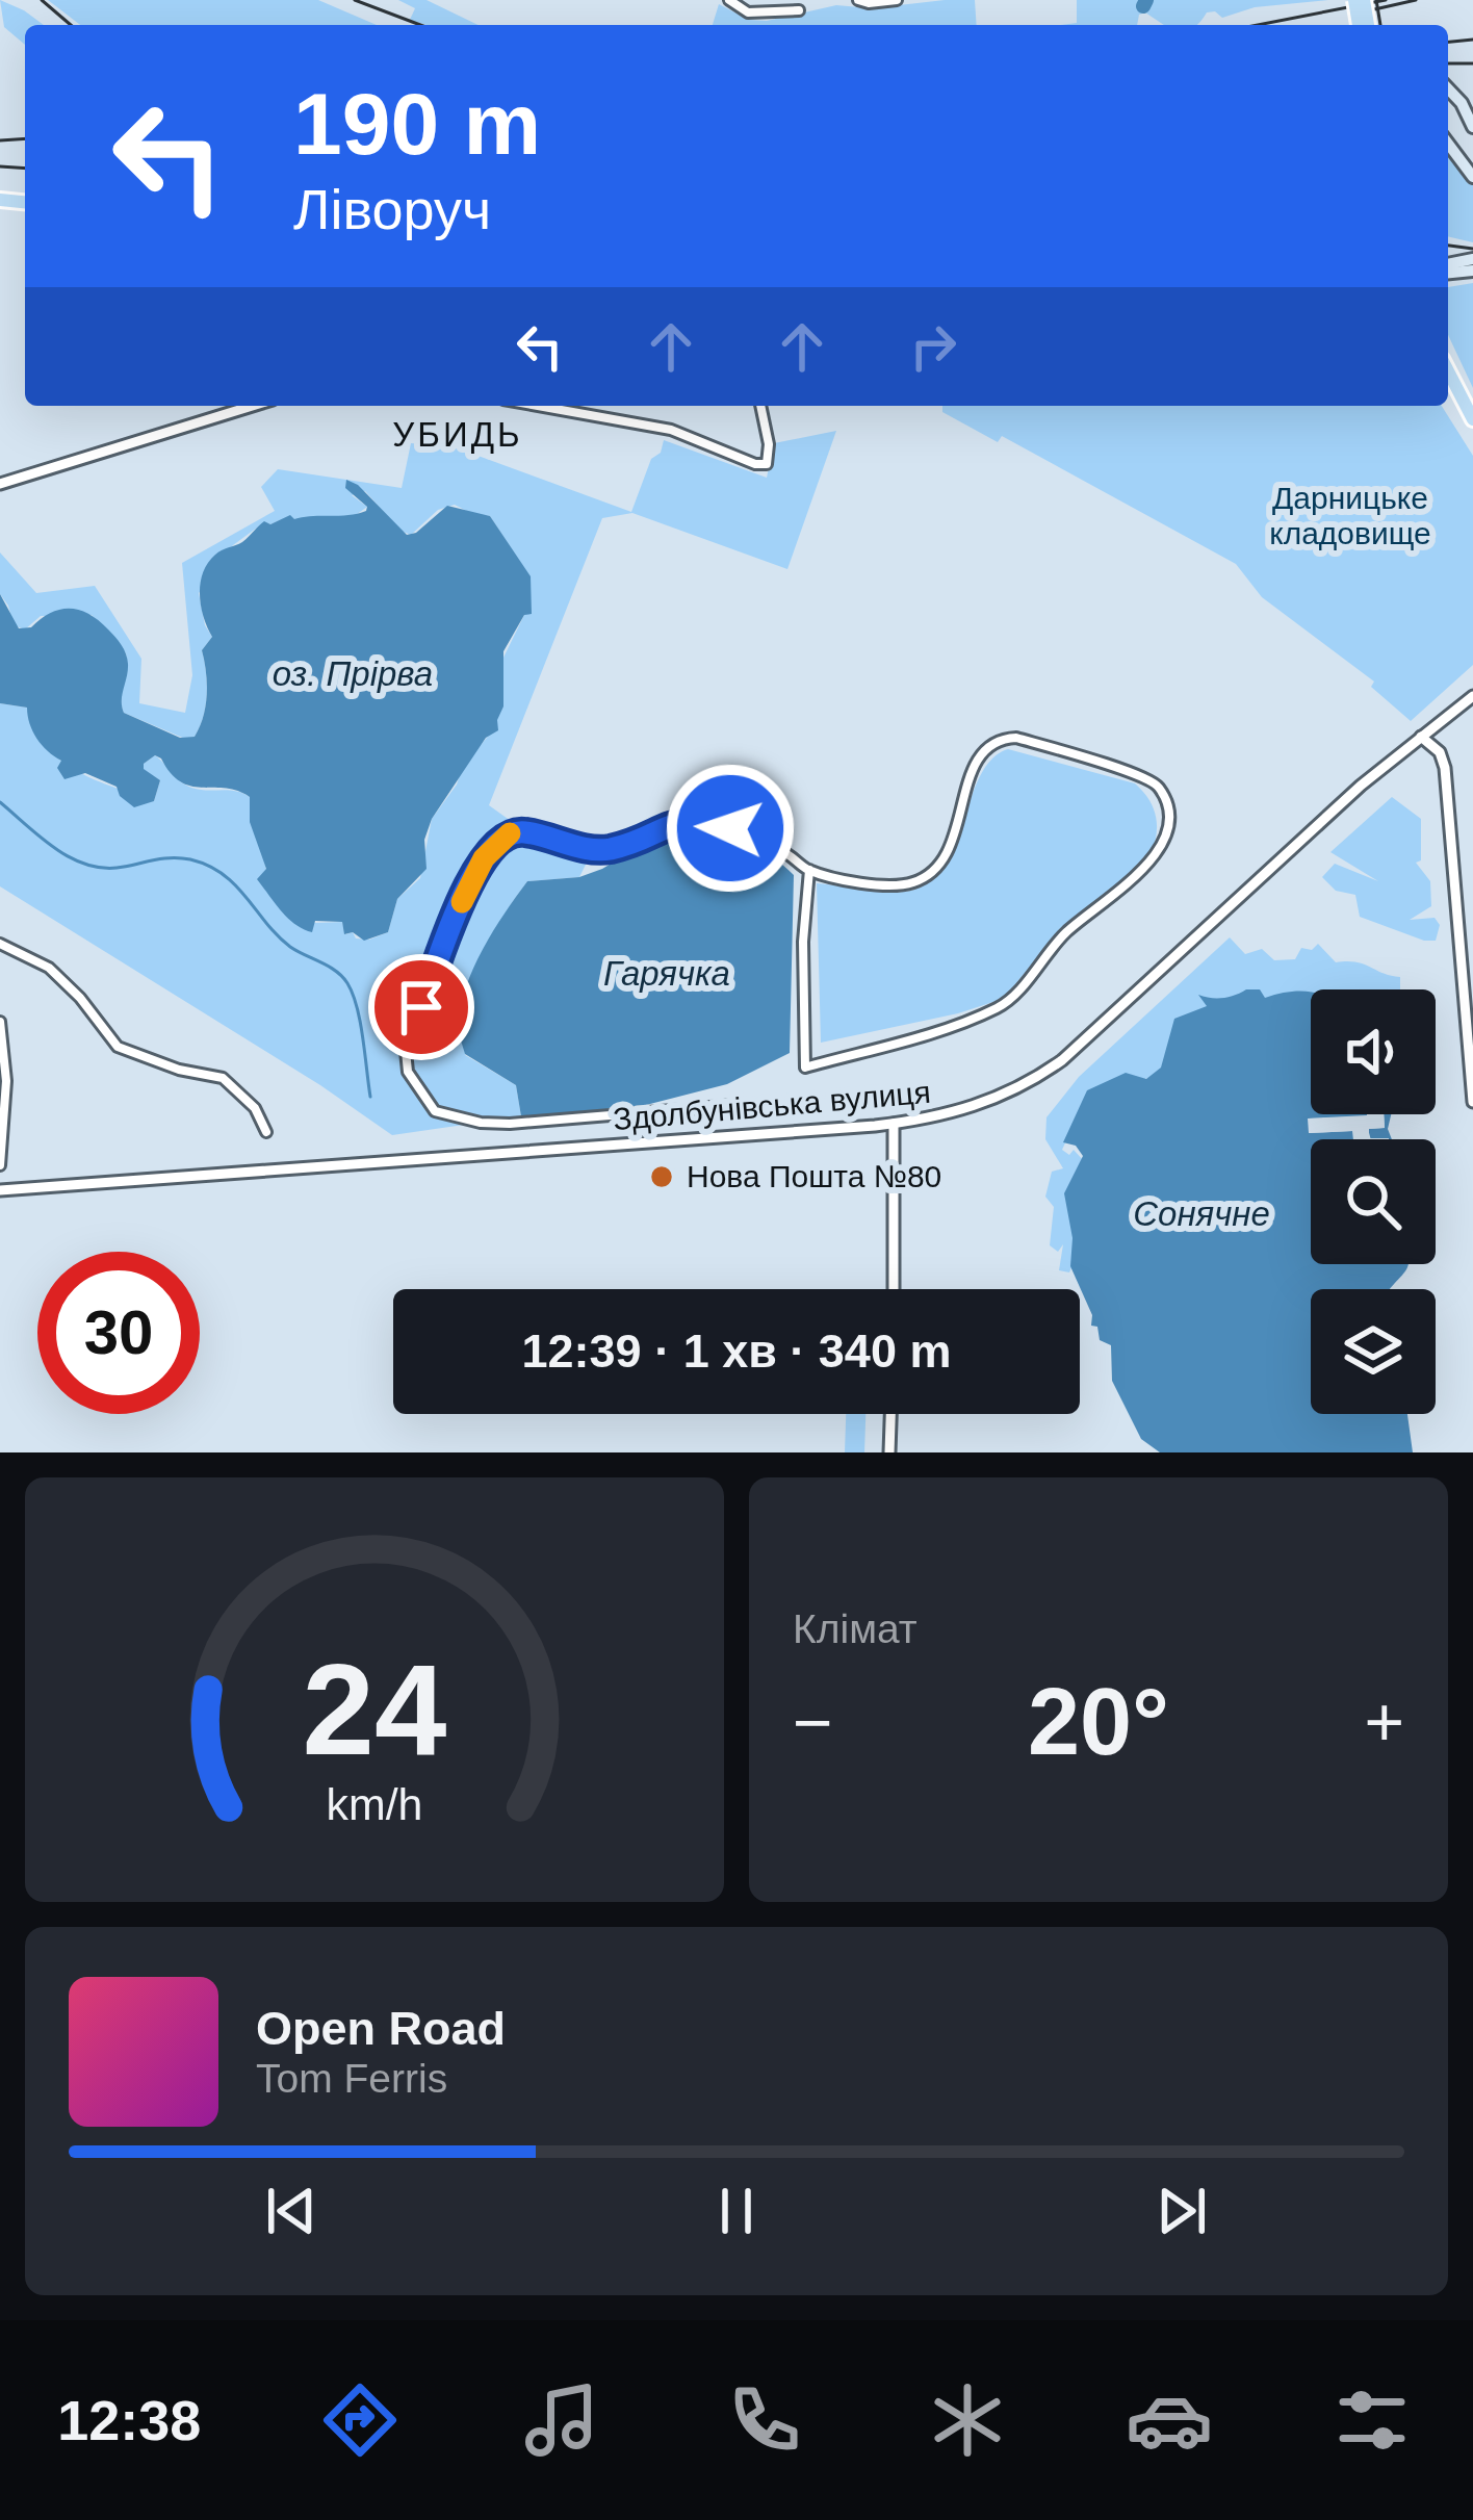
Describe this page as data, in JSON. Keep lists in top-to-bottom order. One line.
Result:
{"streets":{"street":["Здолбунівська вулиця"]},"districts":["УБИДЬ"],"water":["оз. Прірва","Гарячка","Сонячне"],"parks":["Дарницьке кладовище"],"places":["Нова Пошта №80"],"page":{"turn":["190 m","Ліворуч"],"limit":"30","trip":"12:39 · 1 хв · 340 m","tile":"Клімат","heat":["−","20°","+"],"song":["Open Road","Tom Ferris"],"tabs":"12:38","gauge":["24","km/h"]}}
